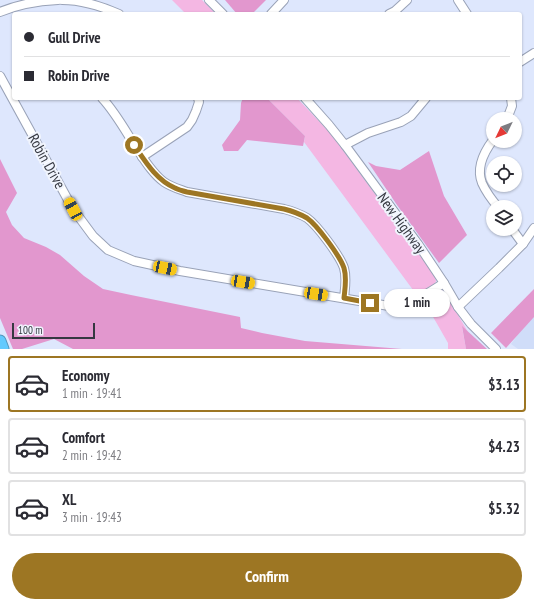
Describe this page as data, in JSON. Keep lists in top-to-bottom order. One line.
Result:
{"streets":{"street":["Robin Drive","New Highway"]},"crossings":[["Robin Drive","New Highway"]],"scale_bar":"100 m","north":"bottom left","page":{"banner":["Gull Drive","Robin Drive"],"bubble":"1 min","scale":"100 m","list":[{"name":"Economy","note":"1 min · 19:41","value":"$3.13"},{"name":"Comfort","note":"2 min · 19:42","value":"$4.23"},{"name":"XL","note":"3 min · 19:43","value":"$5.32"}],"buttons":"Confirm"}}
